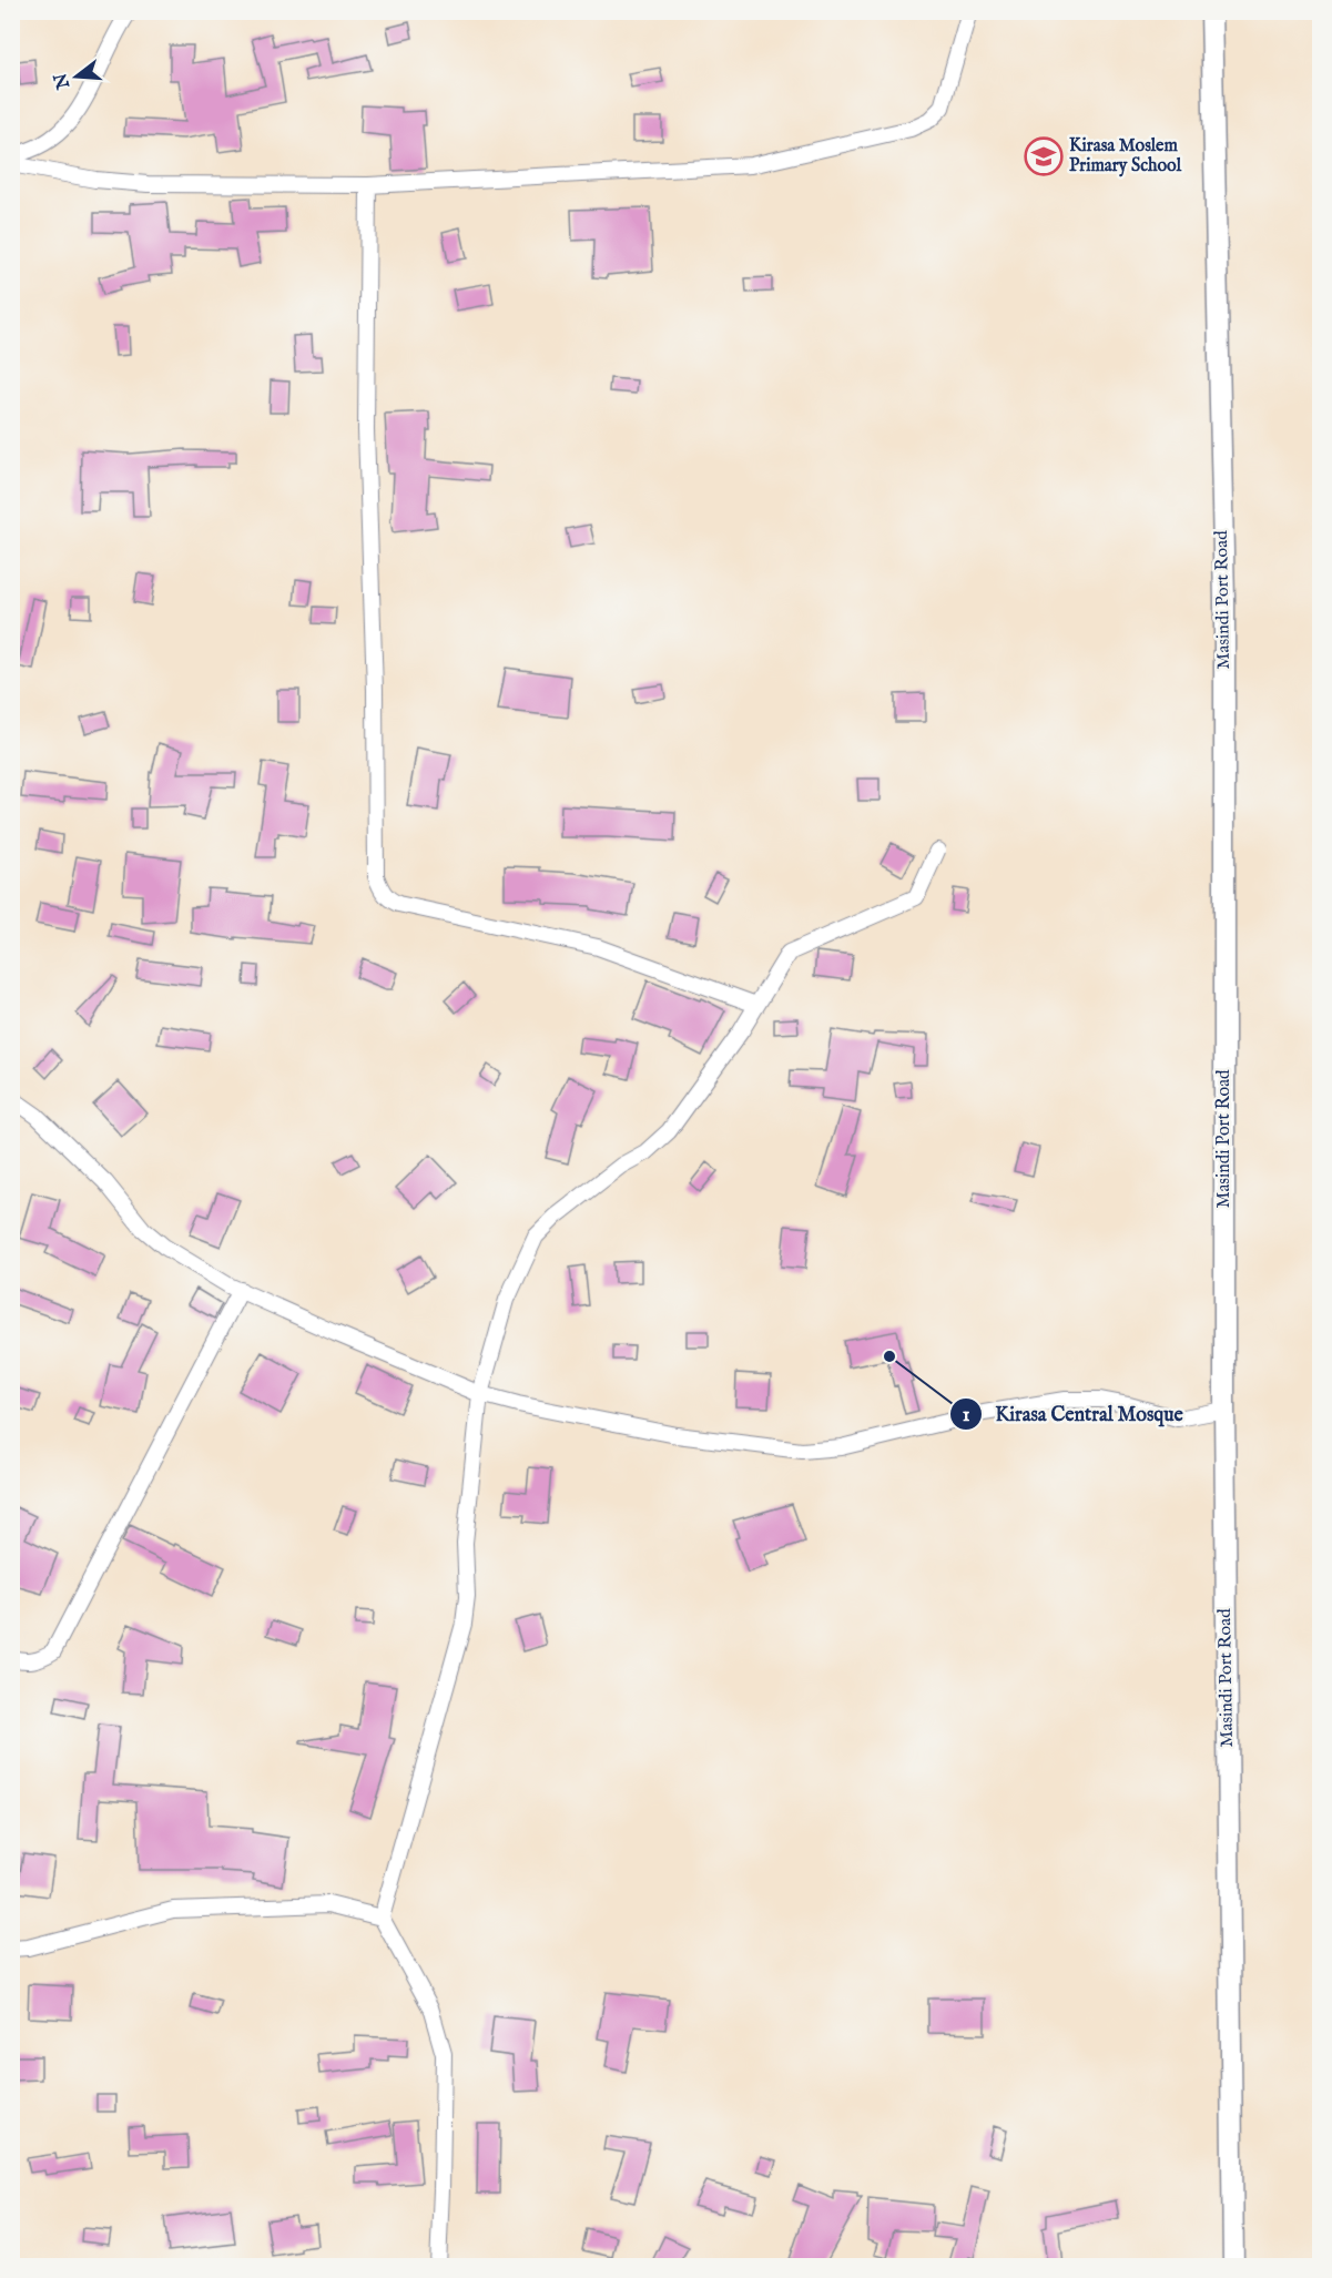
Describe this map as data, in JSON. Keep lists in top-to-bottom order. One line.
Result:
{"streets":{"main road":["Masindi Port Road"]},"places":{"school or university":["Kirasa Moslem Primary School"],"other":["Kirasa Central Mosque"]},"north":"left"}
